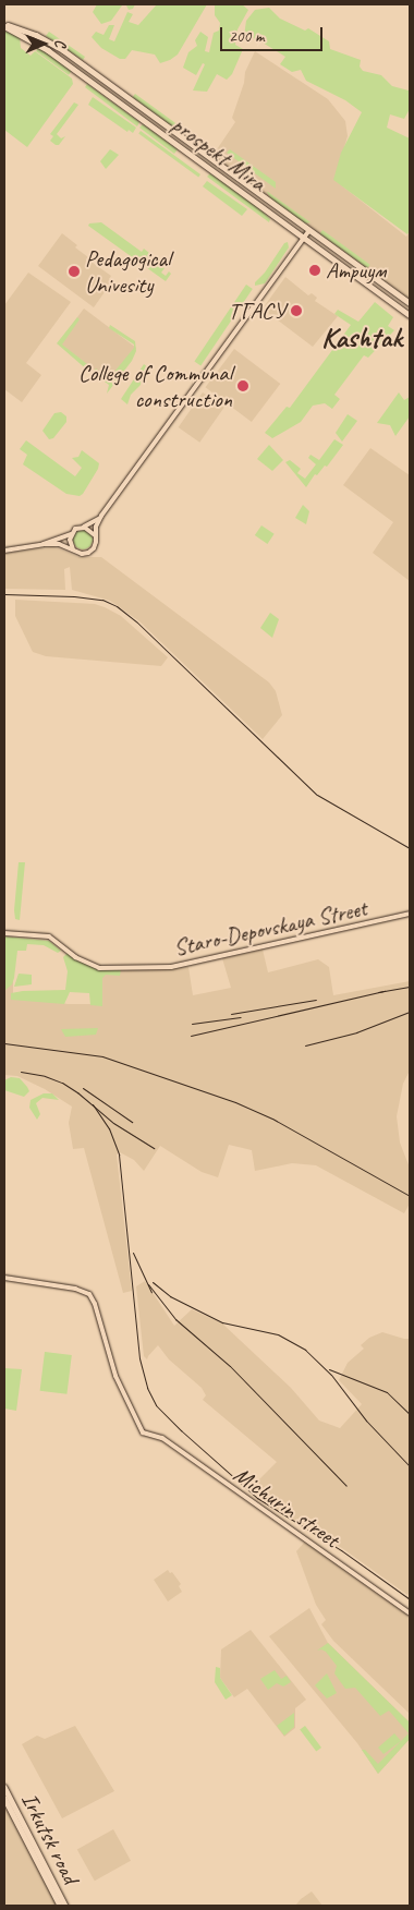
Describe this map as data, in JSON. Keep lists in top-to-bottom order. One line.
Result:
{"streets":{"main road":["prospekt Mira","Staro-Depovskaya Street","Michurin street","Irkutsk road"]},"districts":["Kashtak"],"places":["Атриум","Pedagogical Univesity","ТГАСУ","College of Communal construction"],"scale_bar":"200 m","north":"right"}
